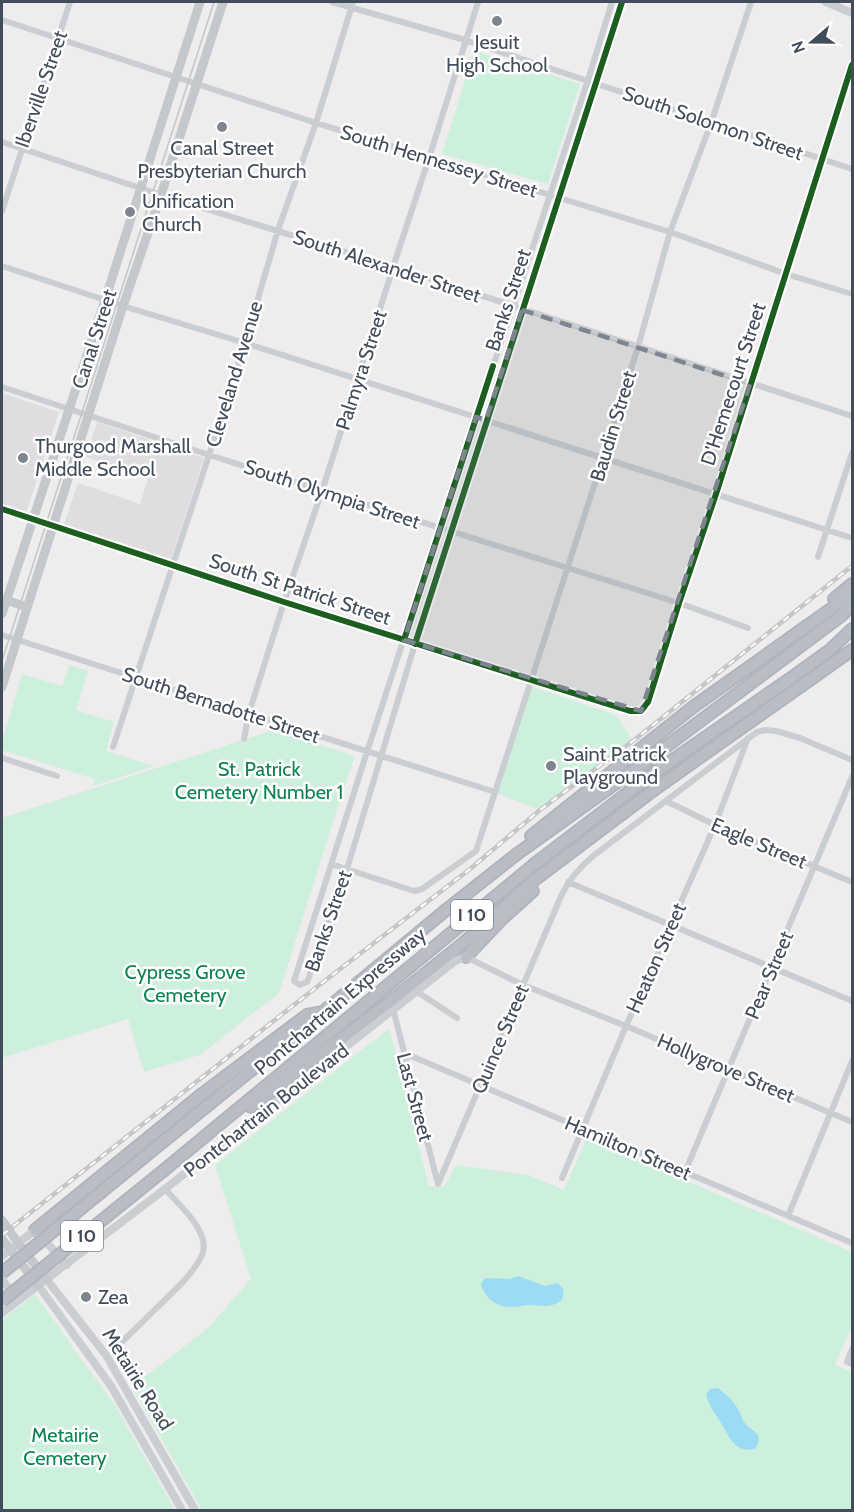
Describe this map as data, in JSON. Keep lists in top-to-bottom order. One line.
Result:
{"streets":{"highway":["I 10","Pontchartrain Expressway"],"main road":["Canal Street","Metairie Road"],"street":["Iberville Street","South Solomon Street","South Hennessey Street","South Alexander Street","Banks Street","Palmyra Street","Cleveland Avenue","D'Hemecourt Street","Baudin Street","South Olympia Street","South St Patrick Street","South Bernadotte Street","Eagle Street","Heaton Street","Pear Street","Quince Street","Hollygrove Street","Last Street","Pontchartrain Boulevard","Hamilton Street"]},"crossings":[["Iberville Street","South Hennessey Street"],["Iberville Street","South Alexander Street"],["South Solomon Street","Banks Street"],["South Solomon Street","Palmyra Street"],["South Solomon Street","Cleveland Avenue"],["South Solomon Street","D'Hemecourt Street"],["South Solomon Street","Baudin Street"],["South Hennessey Street","Banks Street"],["South Hennessey Street","Canal Street"],["South Hennessey Street","Palmyra Street"],["South Hennessey Street","Cleveland Avenue"],["South Hennessey Street","D'Hemecourt Street"],["South Hennessey Street","Baudin Street"],["South Alexander Street","Banks Street"],["South Alexander Street","Canal Street"],["South Alexander Street","Palmyra Street"],["South Alexander Street","Cleveland Avenue"],["South Alexander Street","D'Hemecourt Street"],["South Alexander Street","Baudin Street"],["Banks Street","Baudin Street"],["Banks Street","South Olympia Street"],["Banks Street","South St Patrick Street"],["Banks Street","South Bernadotte Street"],["Canal Street","South Olympia Street"],["Canal Street","South St Patrick Street"],["Canal Street","South Bernadotte Street"],["Palmyra Street","South Olympia Street"],["Palmyra Street","South St Patrick Street"],["Palmyra Street","South Bernadotte Street"],["Cleveland Avenue","South Olympia Street"],["Cleveland Avenue","South St Patrick Street"],["Cleveland Avenue","South Bernadotte Street"],["D'Hemecourt Street","South Olympia Street"],["D'Hemecourt Street","South St Patrick Street"],["Baudin Street","South Olympia Street"],["Baudin Street","South St Patrick Street"],["Baudin Street","South Bernadotte Street"],["Eagle Street","Heaton Street"],["Eagle Street","Pear Street"],["Eagle Street","Quince Street"],["Heaton Street","Quince Street"],["Heaton Street","Hollygrove Street"],["Heaton Street","Hamilton Street"],["Pear Street","Hollygrove Street"],["Pear Street","Hamilton Street"],["Quince Street","Hollygrove Street"],["Quince Street","Last Street"],["Quince Street","Hamilton Street"],["Hollygrove Street","Pontchartrain Boulevard"],["Last Street","Pontchartrain Boulevard"],["Last Street","Hamilton Street"],["Pontchartrain Boulevard","Metairie Road"]],"parks":["St. Patrick Cemetery Number 1","Cypress Grove Cemetery","Metairie Cemetery"],"places":["Jesuit High School","Canal Street Presbyterian Church","Unification Church","Thurgood Marshall Middle School","Saint Patrick Playground","Zea"],"north":"left"}
